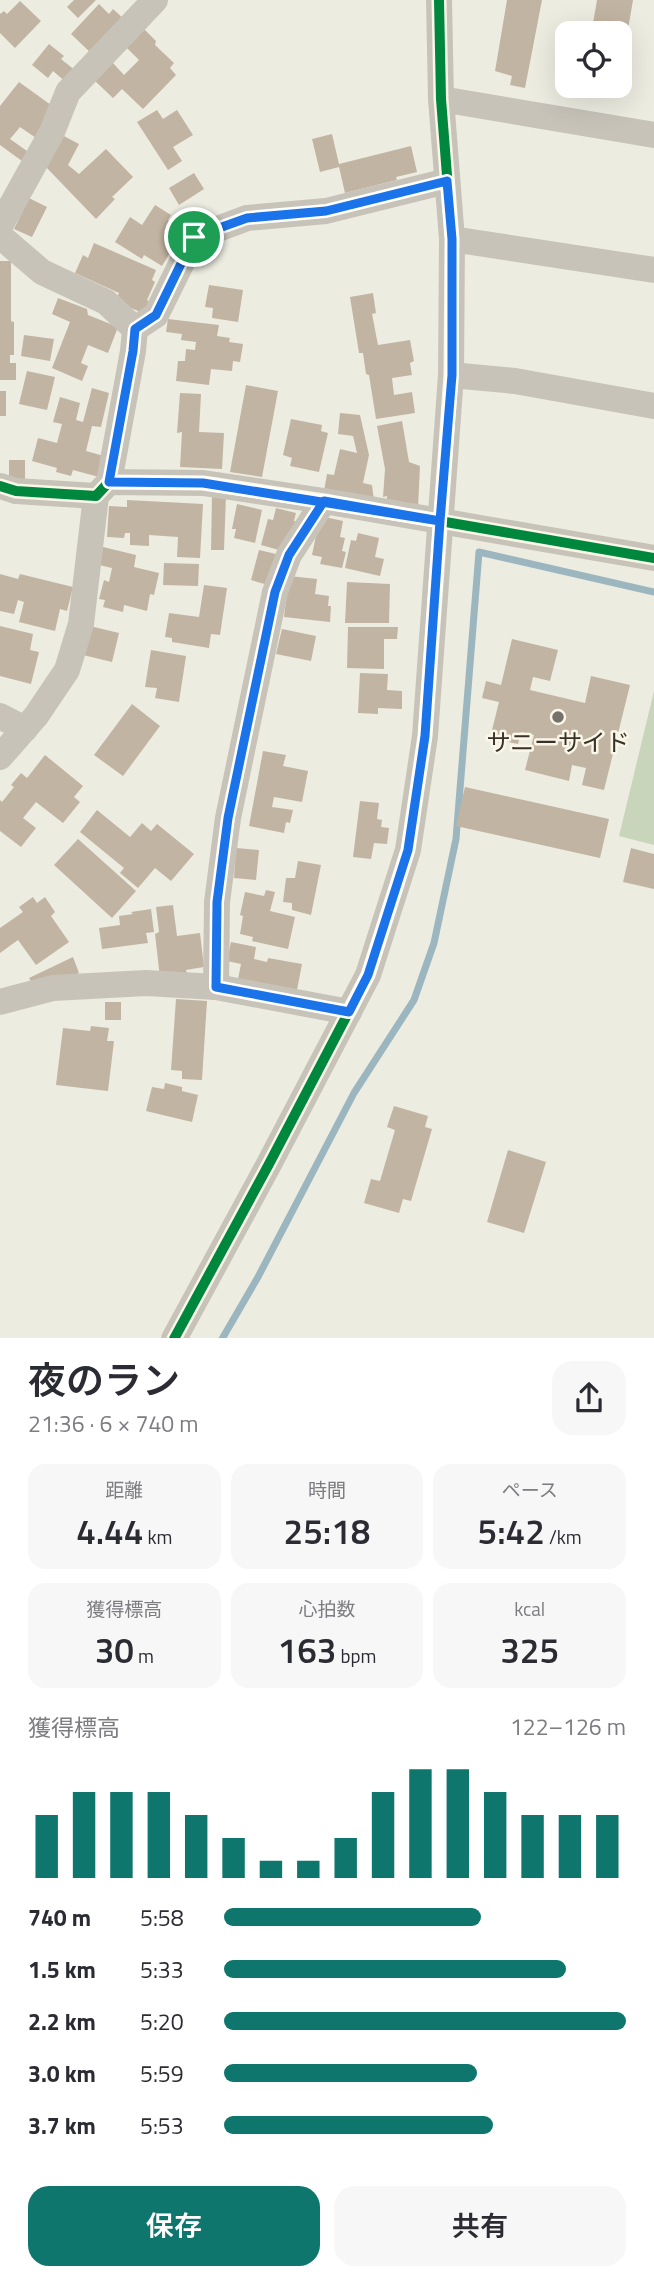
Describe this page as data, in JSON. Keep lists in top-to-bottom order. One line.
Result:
{"places":["サニーサイド"],"page":{"heading":["夜のラン","21:36 · 6 × 740 m"],"stats":[["距離","4.44 km"],["時間","25:18"],["ペース","5:42 /km"],["獲得標高","30 m"],["心拍数","163 bpm"],["kcal","325"]],"chart":["獲得標高","122–126 m"],"list":[{"name":"740 m","note":"5:58"},{"name":"1.5 km","note":"5:33"},{"name":"2.2 km","note":"5:20"},{"name":"3.0 km","note":"5:59"},{"name":"3.7 km","note":"5:53"}],"buttons":["保存","共有"]}}
